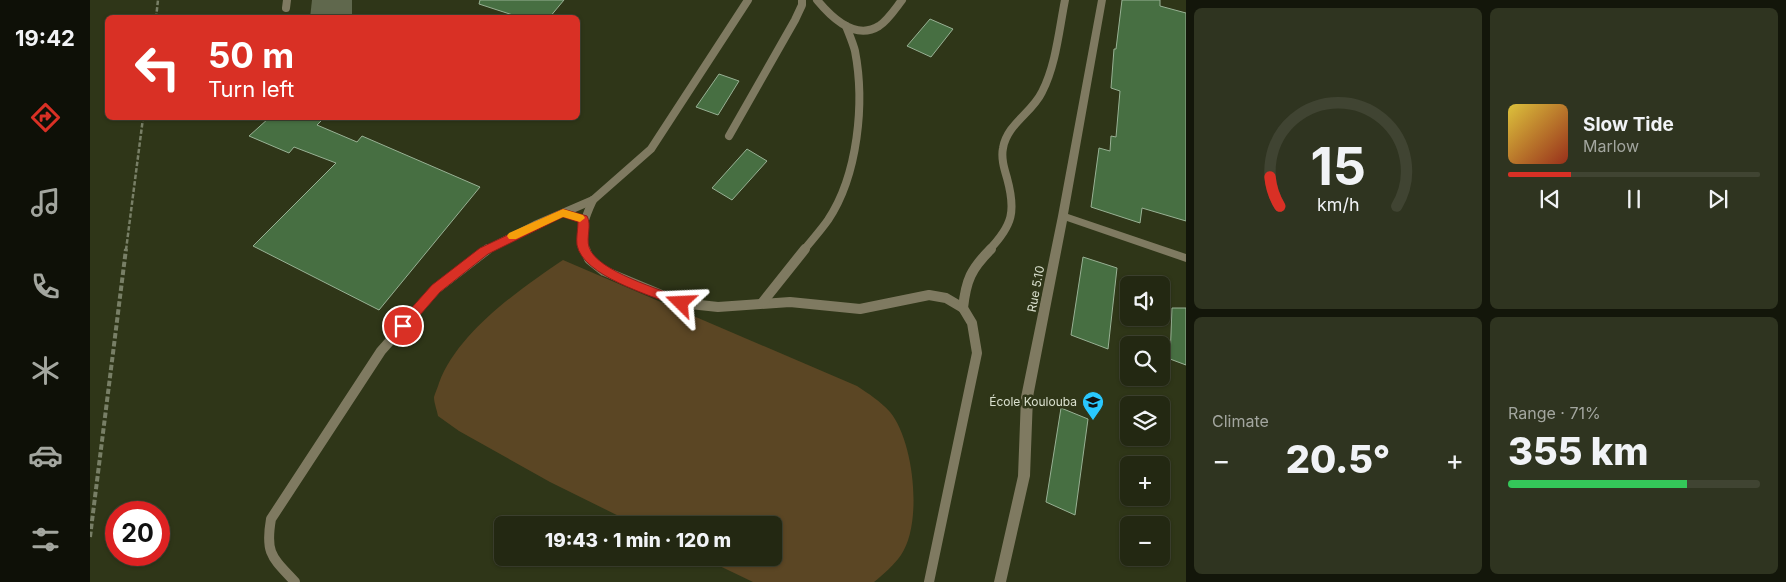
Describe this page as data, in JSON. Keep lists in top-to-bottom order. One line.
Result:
{"streets":{"street":["Rue 5.10"]},"places":{"school or university":["École Koulouba"]},"page":{"tabs":"19:42","turn":["50 m","Turn left"],"song":["Slow Tide","Marlow"],"map_buttons":["+","−"],"tile":["Climate",["Range · 71%","355 km"]],"heat":["−","20.5°","+"],"limit":"20","trip":"19:43 · 1 min · 120 m","gauge":["15","km/h"]}}
